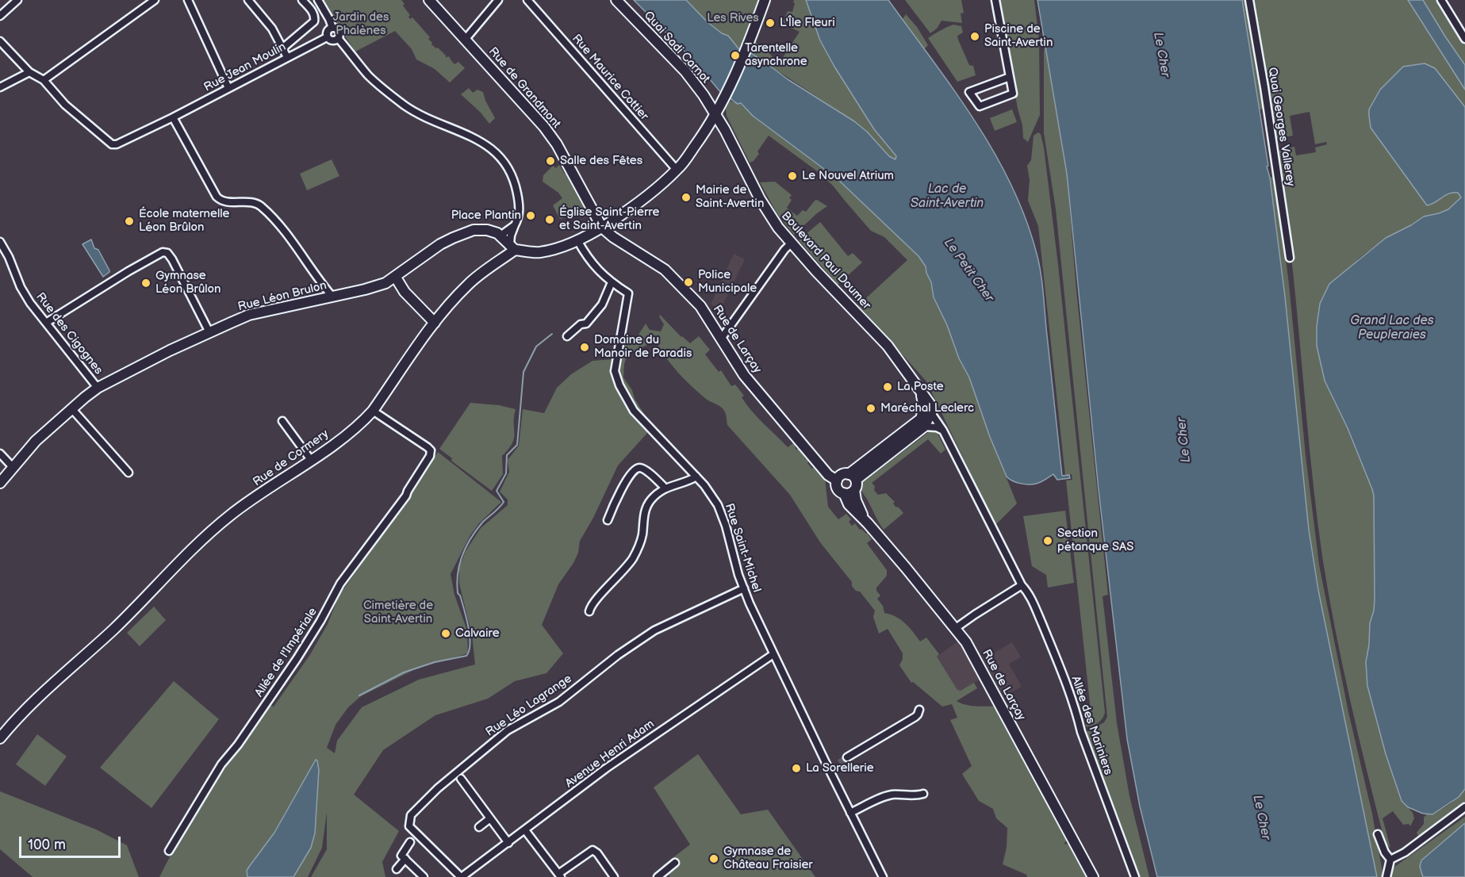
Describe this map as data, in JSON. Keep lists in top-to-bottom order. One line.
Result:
{"streets":{"main road":["Quai Sadi Carnot","Rue de Grandmont","Boulevard Paul Doumer","Rue Léon Brulon","Rue de Larçay","Rue de Cormery"],"street":["Rue Jean Moulin","Rue Maurice Cottier","Quai Georges Vallerey","Rue des Cigognes","Rue Saint-Michel","Allée de l'Impériale","Rue Léo Lagrange","Allée des Mariniers","Avenue Henri Adam"]},"crossings":[["Quai Sadi Carnot","Boulevard Paul Doumer"],["Rue de Grandmont","Rue de Larçay"],["Boulevard Paul Doumer","Allée des Mariniers"],["Rue Léon Brulon","Rue des Cigognes"],["Rue Léon Brulon","Rue de Cormery"],["Rue de Cormery","Allée de l'Impériale"],["Rue Saint-Michel","Rue Léo Lagrange"],["Rue Saint-Michel","Avenue Henri Adam"],["Rue Léo Lagrange","Avenue Henri Adam"]],"water":["Le Cher","Lac de Saint-Avertin","Le Petit Cher","Grand Lac des Peupleraies"],"parks":["Jardin des Phalènes","Les Rives","Cimetière de Saint-Avertin"],"places":["L'Île Fleuri","Piscine de Saint-Avertin","Tarentelle asynchrone","Salle des Fêtes","Le Nouvel Atrium","Mairie de Saint-Avertin","Place Plantin","Église Saint-Pierre et Saint-Avertin","École maternelle Léon Brûlon","Police Municipale","Gymnase Léon Brûlon","Domaine du Manoir de Paradis","La Poste","Maréchal Leclerc","Section pétanque SAS","Calvaire","La Sorellerie","Gymnase de Château Fraisier"],"scale_bar":"100 m"}
